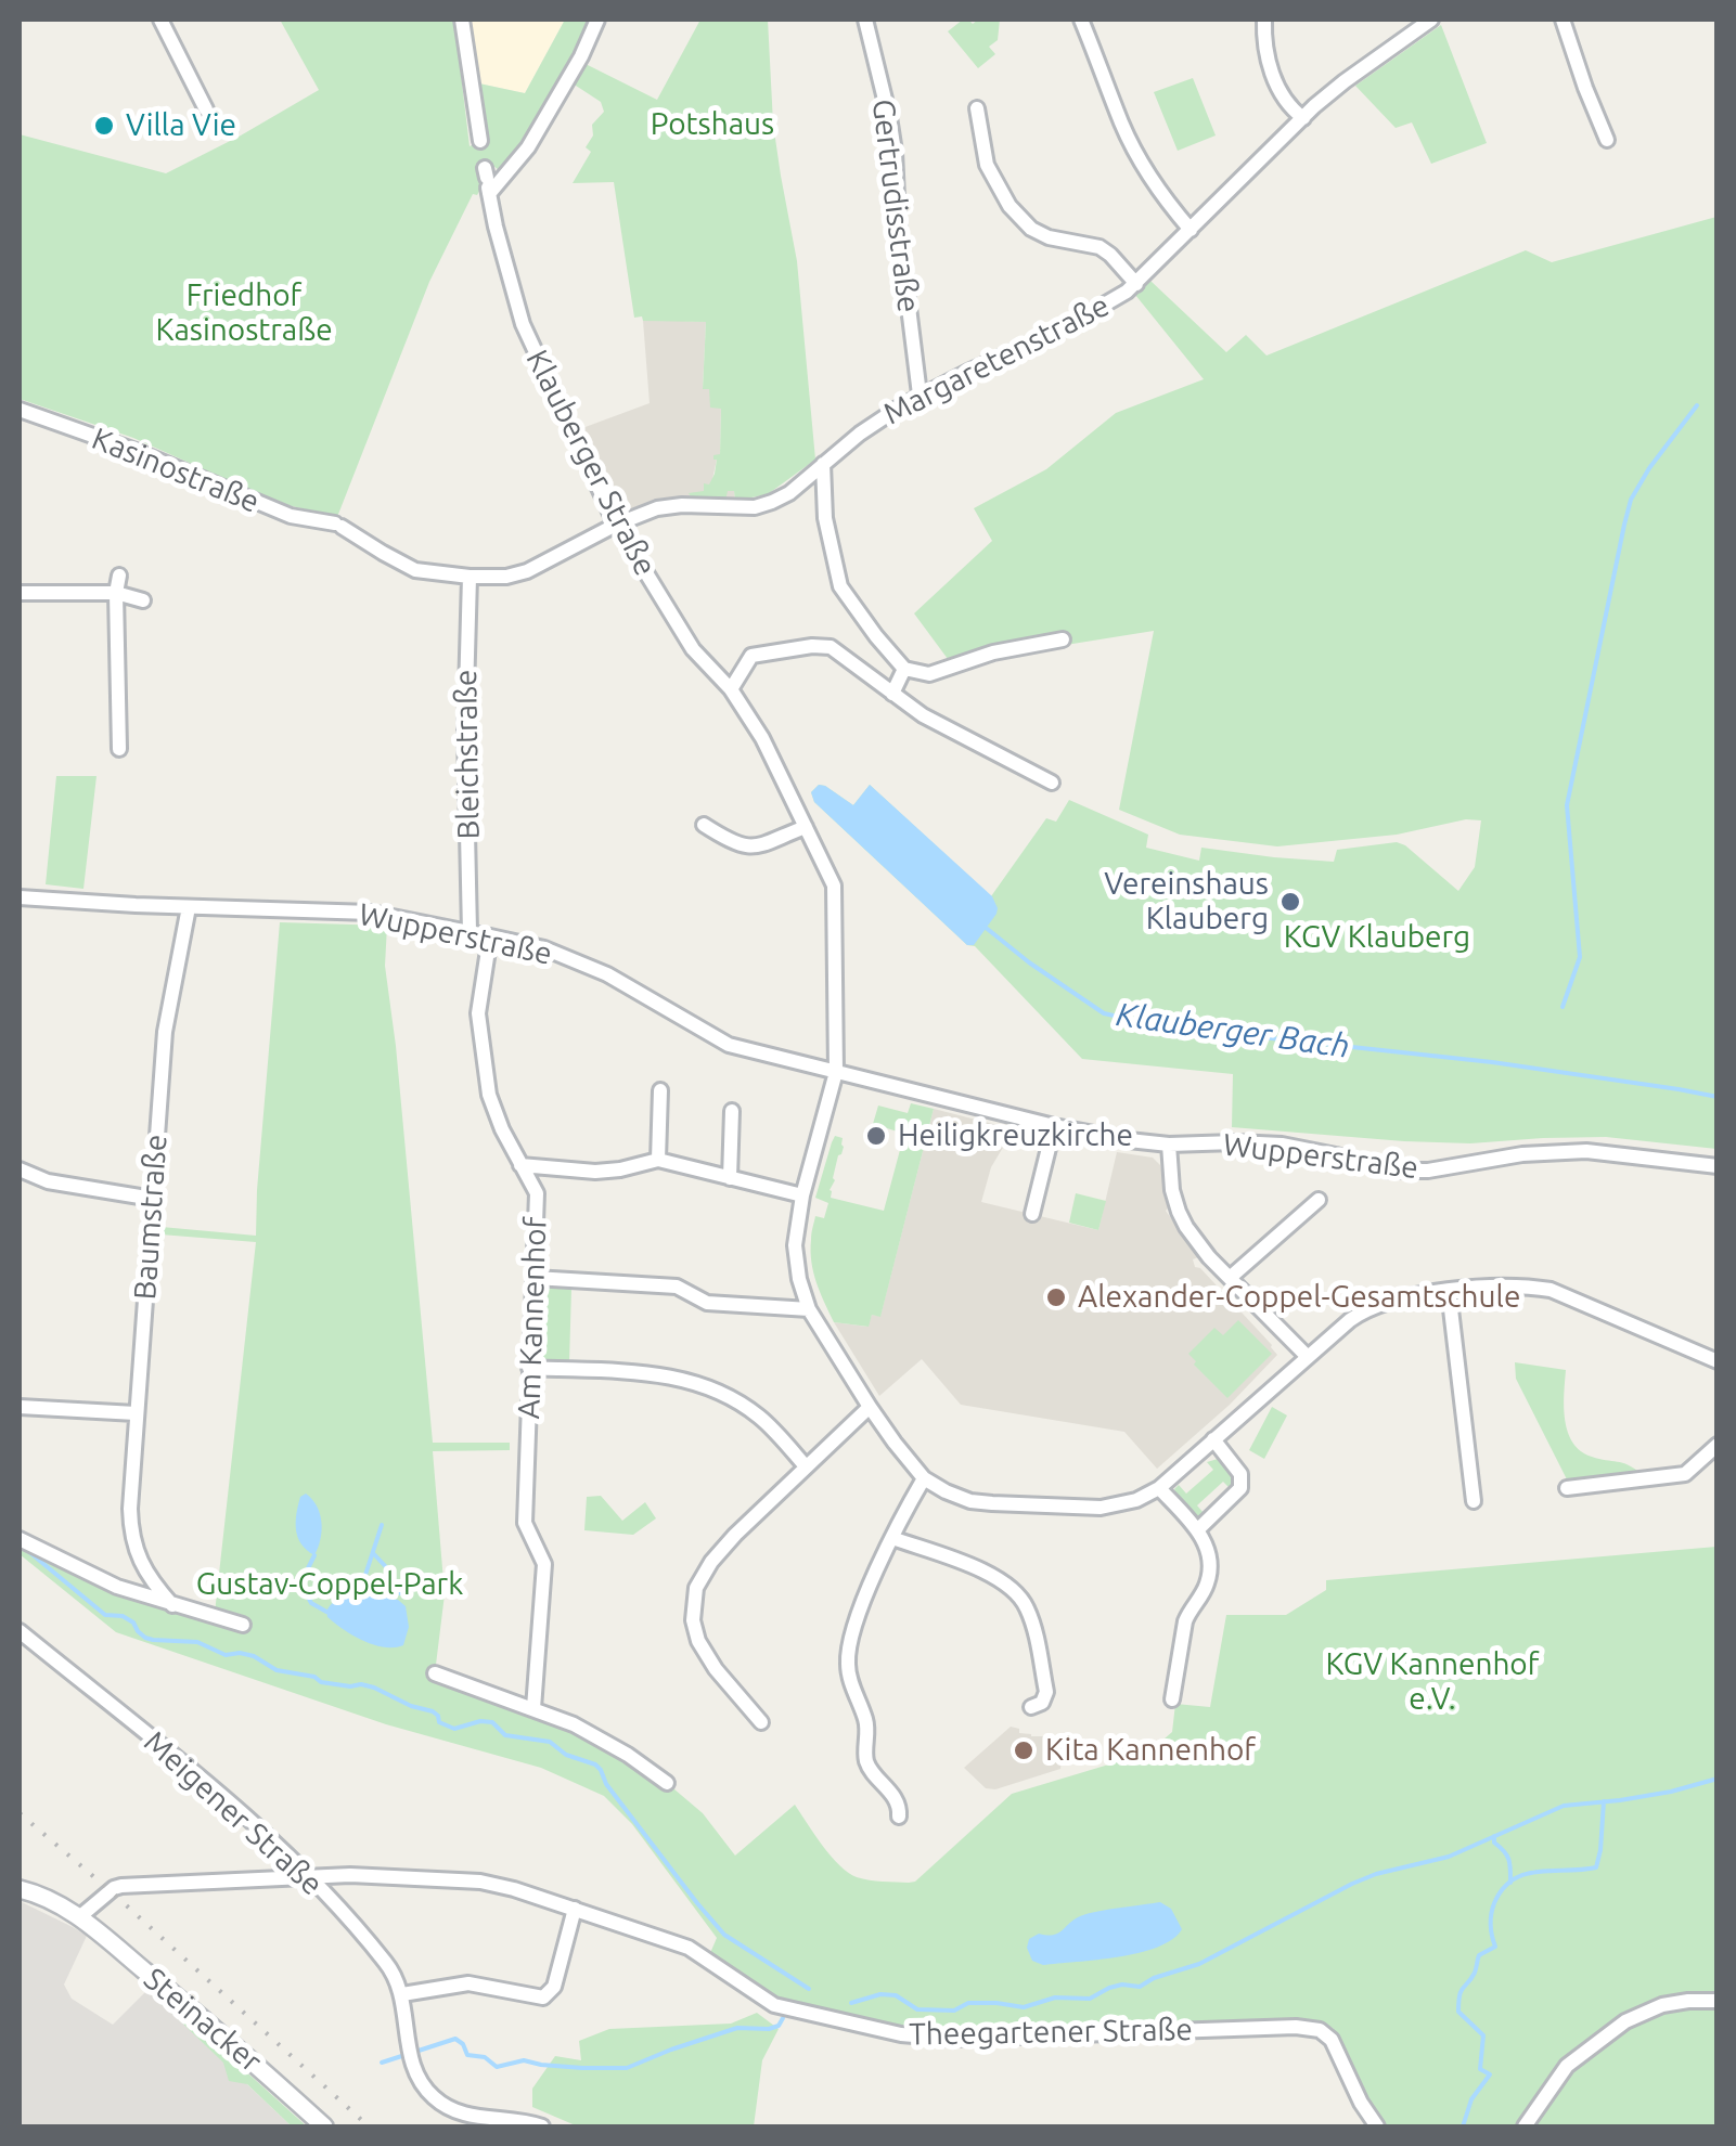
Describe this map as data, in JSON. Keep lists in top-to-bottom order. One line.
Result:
{"streets":{"street":["Gertrudisstraße","Margaretenstraße","Klauberger Straße","Kasinostraße","Bleichstraße","Wupperstraße","Baumstraße","Am Kannenhof","Meigener Straße","Steinacker","Theegartener Straße"]},"crossings":[["Gertrudisstraße","Margaretenstraße"],["Margaretenstraße","Klauberger Straße"],["Margaretenstraße","Kasinostraße"],["Klauberger Straße","Kasinostraße"],["Klauberger Straße","Wupperstraße"],["Kasinostraße","Bleichstraße"],["Bleichstraße","Wupperstraße"],["Wupperstraße","Baumstraße"],["Wupperstraße","Am Kannenhof"],["Meigener Straße","Theegartener Straße"],["Steinacker","Theegartener Straße"]],"water":["Klauberger Bach"],"parks":["Potshaus","Friedhof Kasinostraße","KGV Klauberg","Gustav-Coppel-Park","KGV Kannenhof e.V."],"places":["Villa Vie","Vereinshaus Klauberg","Heiligkreuzkirche","Alexander-Coppel-Gesamtschule","Kita Kannenhof"]}
